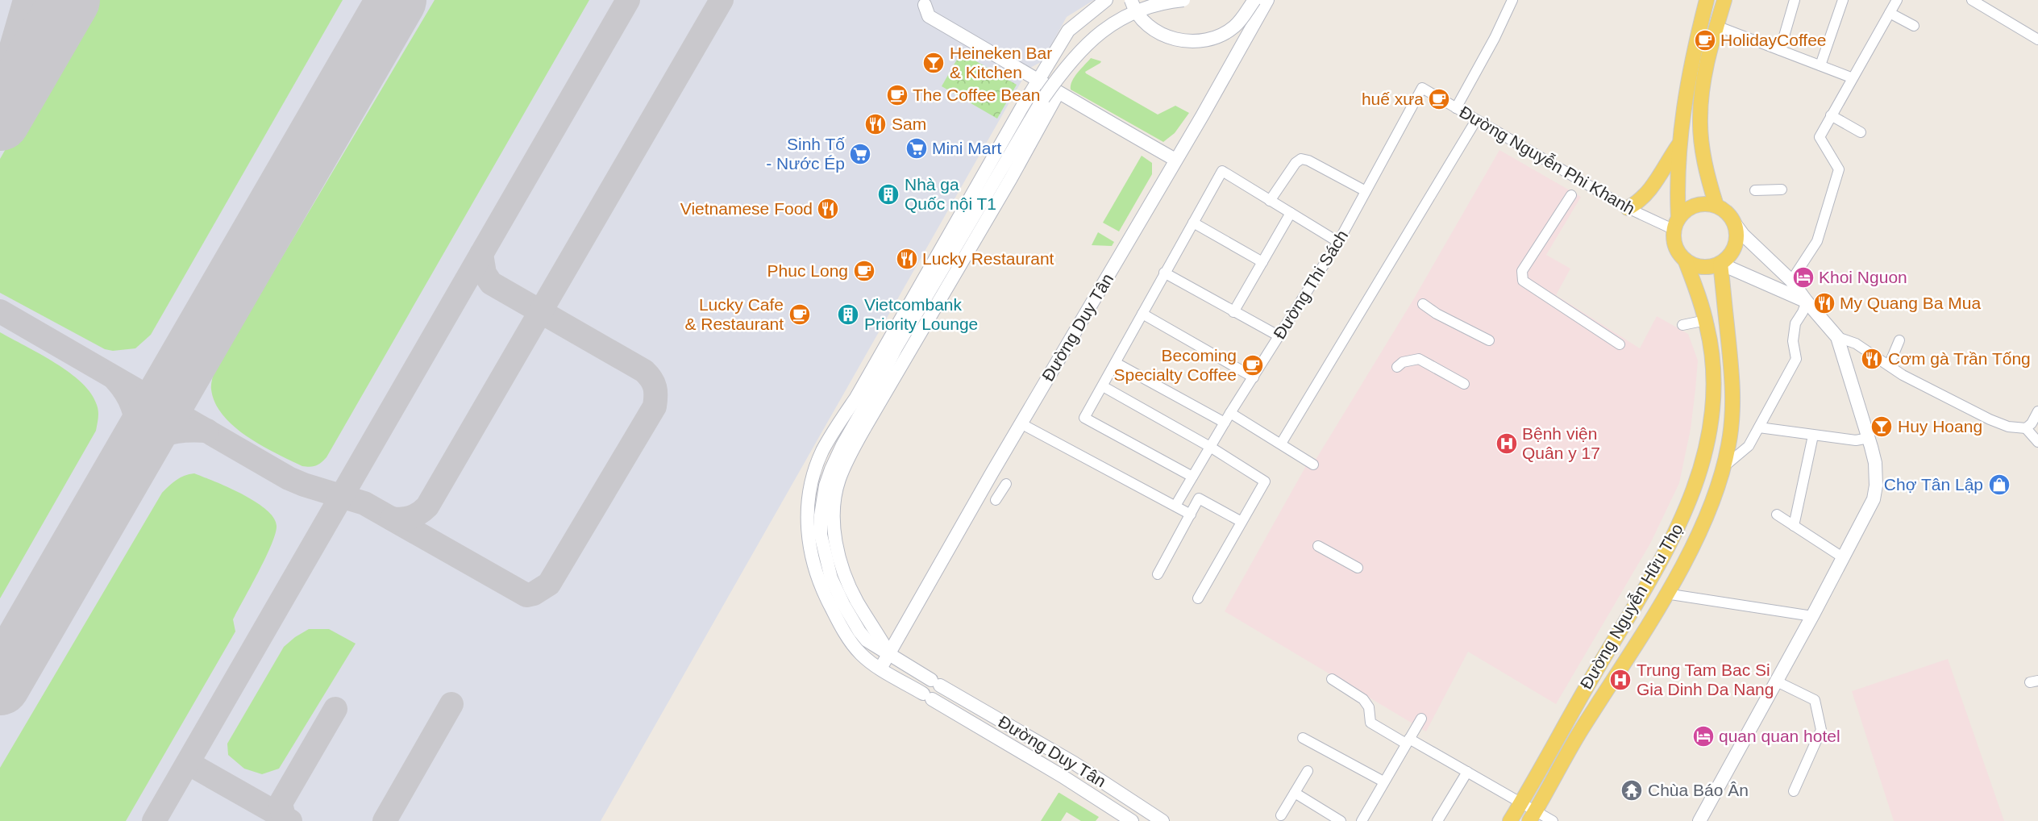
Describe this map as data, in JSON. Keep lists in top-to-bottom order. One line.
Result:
{"streets":{"main road":["Đường Nguyễn Hữu Thọ"],"street":["Đường Nguyễn Phi Khanh","Đường Thi Sách","Đường Duy Tân"]},"crossings":[["Đường Nguyễn Phi Khanh","Đường Thi Sách"],["Đường Nguyễn Phi Khanh","Đường Nguyễn Hữu Thọ"]],"places":{"cafe":["HolidayCoffee","The Coffee Bean","huế xưa","Phuc Long","Lucky Cafe & Restaurant","Becoming Specialty Coffee"],"bar":["Heineken Bar & Kitchen","Huy Hoang"],"restaurant":["Sam","Vietnamese Food","Lucky Restaurant","My Quang Ba Mua","Cơm gà Trần Tống"],"supermarket":["Mini Mart","Sinh Tố - Nước Ép"],"building":["Nhà ga Quốc nội T1","Vietcombank Priority Lounge"],"hotel":["Khoi Nguon","quan quan hotel"],"hospital":["Bệnh viện Quân y 17","Trung Tam Bac Si Gia Dinh Da Nang"],"shop":["Chợ Tân Lập"],"temple":["Chùa Báo Ân"]}}
